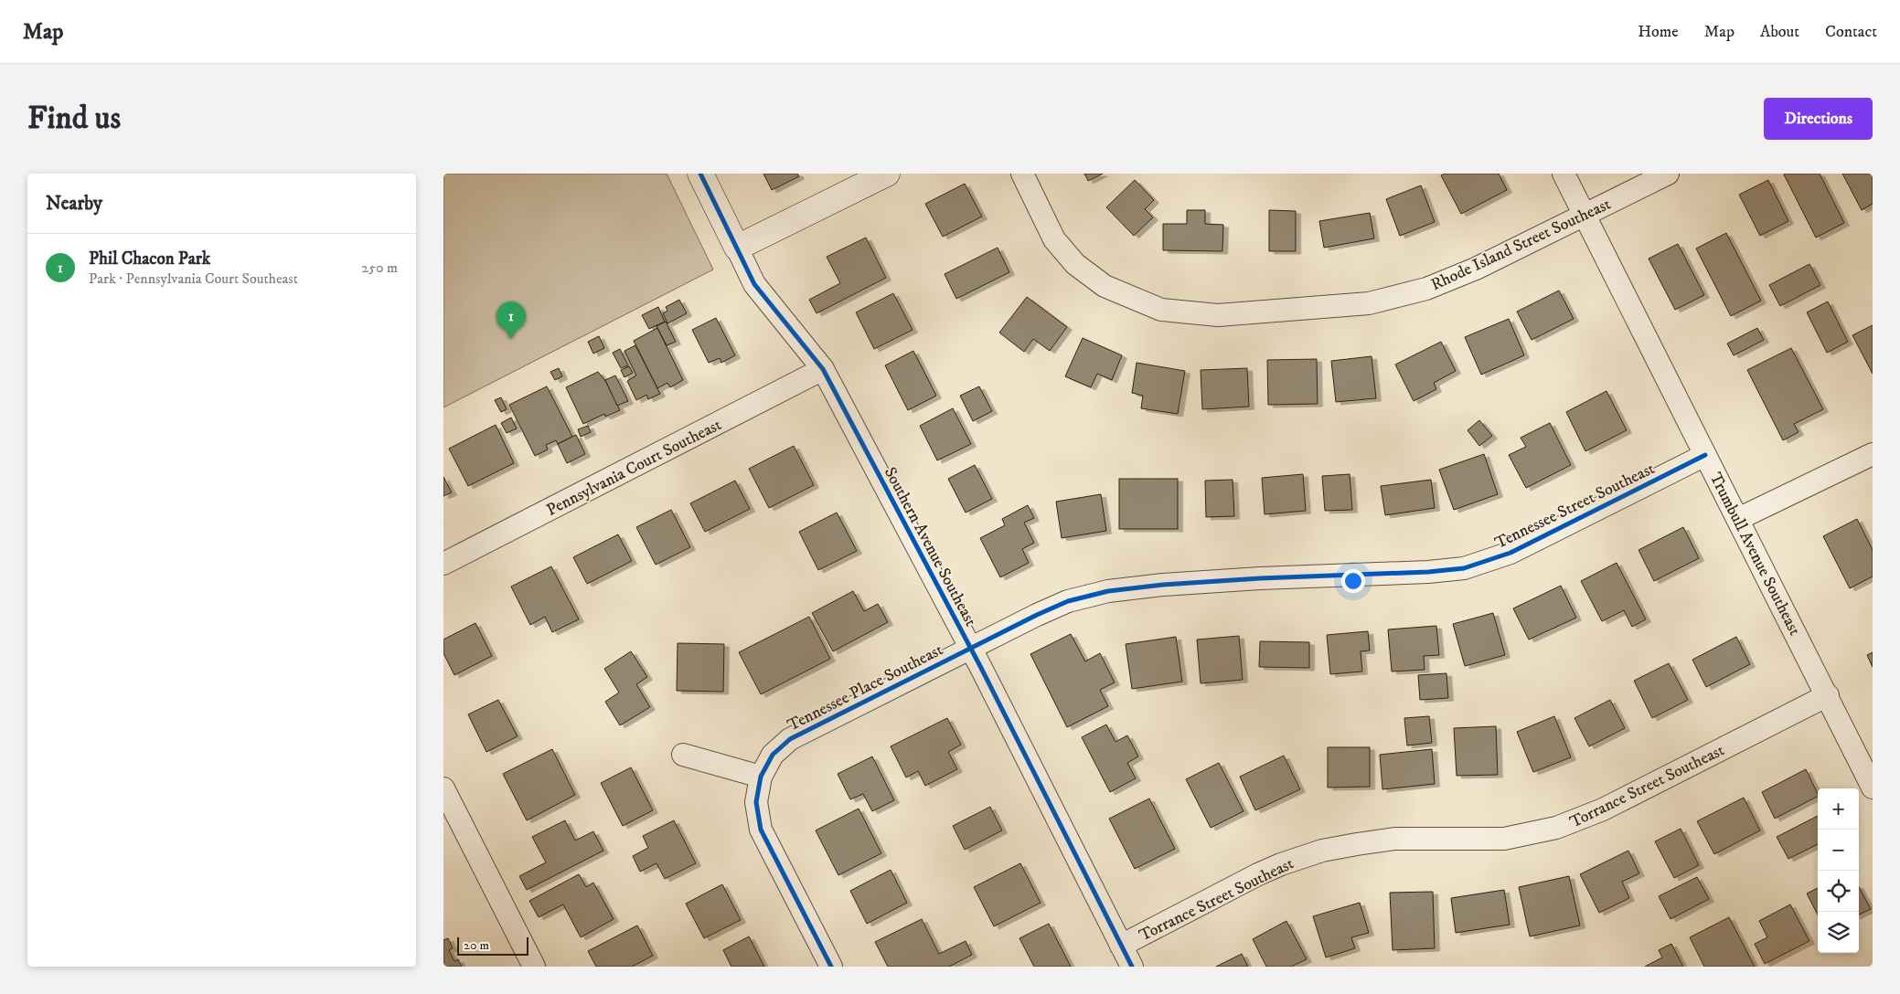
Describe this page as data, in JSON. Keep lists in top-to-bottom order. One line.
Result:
{"streets":{"street":["Rhode Island Street Southeast","Pennsylvania Court Southeast","Tennessee Street Southeast","Southern Avenue Southeast","Trumbull Avenue Southeast","Tennessee Place Southeast","Torrance Street Southeast"]},"crossings":[["Rhode Island Street Southeast","Trumbull Avenue Southeast"],["Pennsylvania Court Southeast","Southern Avenue Southeast"],["Tennessee Street Southeast","Southern Avenue Southeast"],["Tennessee Street Southeast","Trumbull Avenue Southeast"],["Tennessee Street Southeast","Tennessee Place Southeast"],["Southern Avenue Southeast","Tennessee Place Southeast"],["Southern Avenue Southeast","Torrance Street Southeast"],["Trumbull Avenue Southeast","Torrance Street Southeast"]],"scale_bar":"20 m","page":{"header":"Map","nav":["Home","Map","About","Contact"],"buttons":"Directions","title":"Find us","heading":"Nearby","list":[{"mark":"1","name":"Phil Chacon Park","note":"Park · Pennsylvania Court Southeast","value":"250 m"}],"pins":"1","map_buttons":["+","−"],"scale":"20 m"}}
